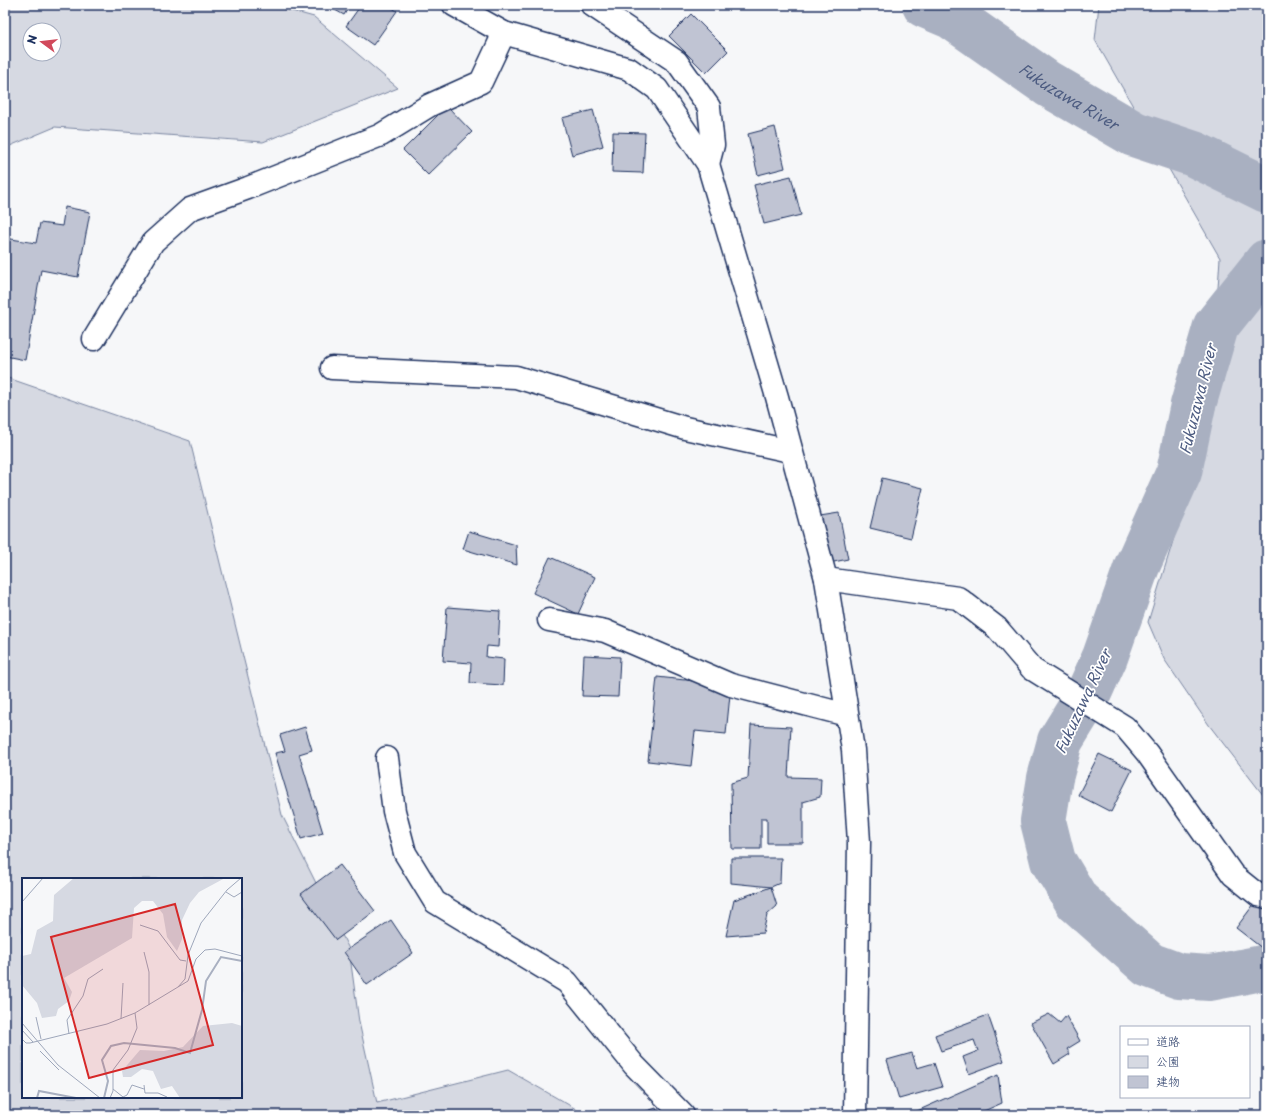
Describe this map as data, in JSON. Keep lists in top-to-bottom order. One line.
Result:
{"water":["Fukuzawa River"],"legend":["道路","公園","建物"],"north":"left"}
